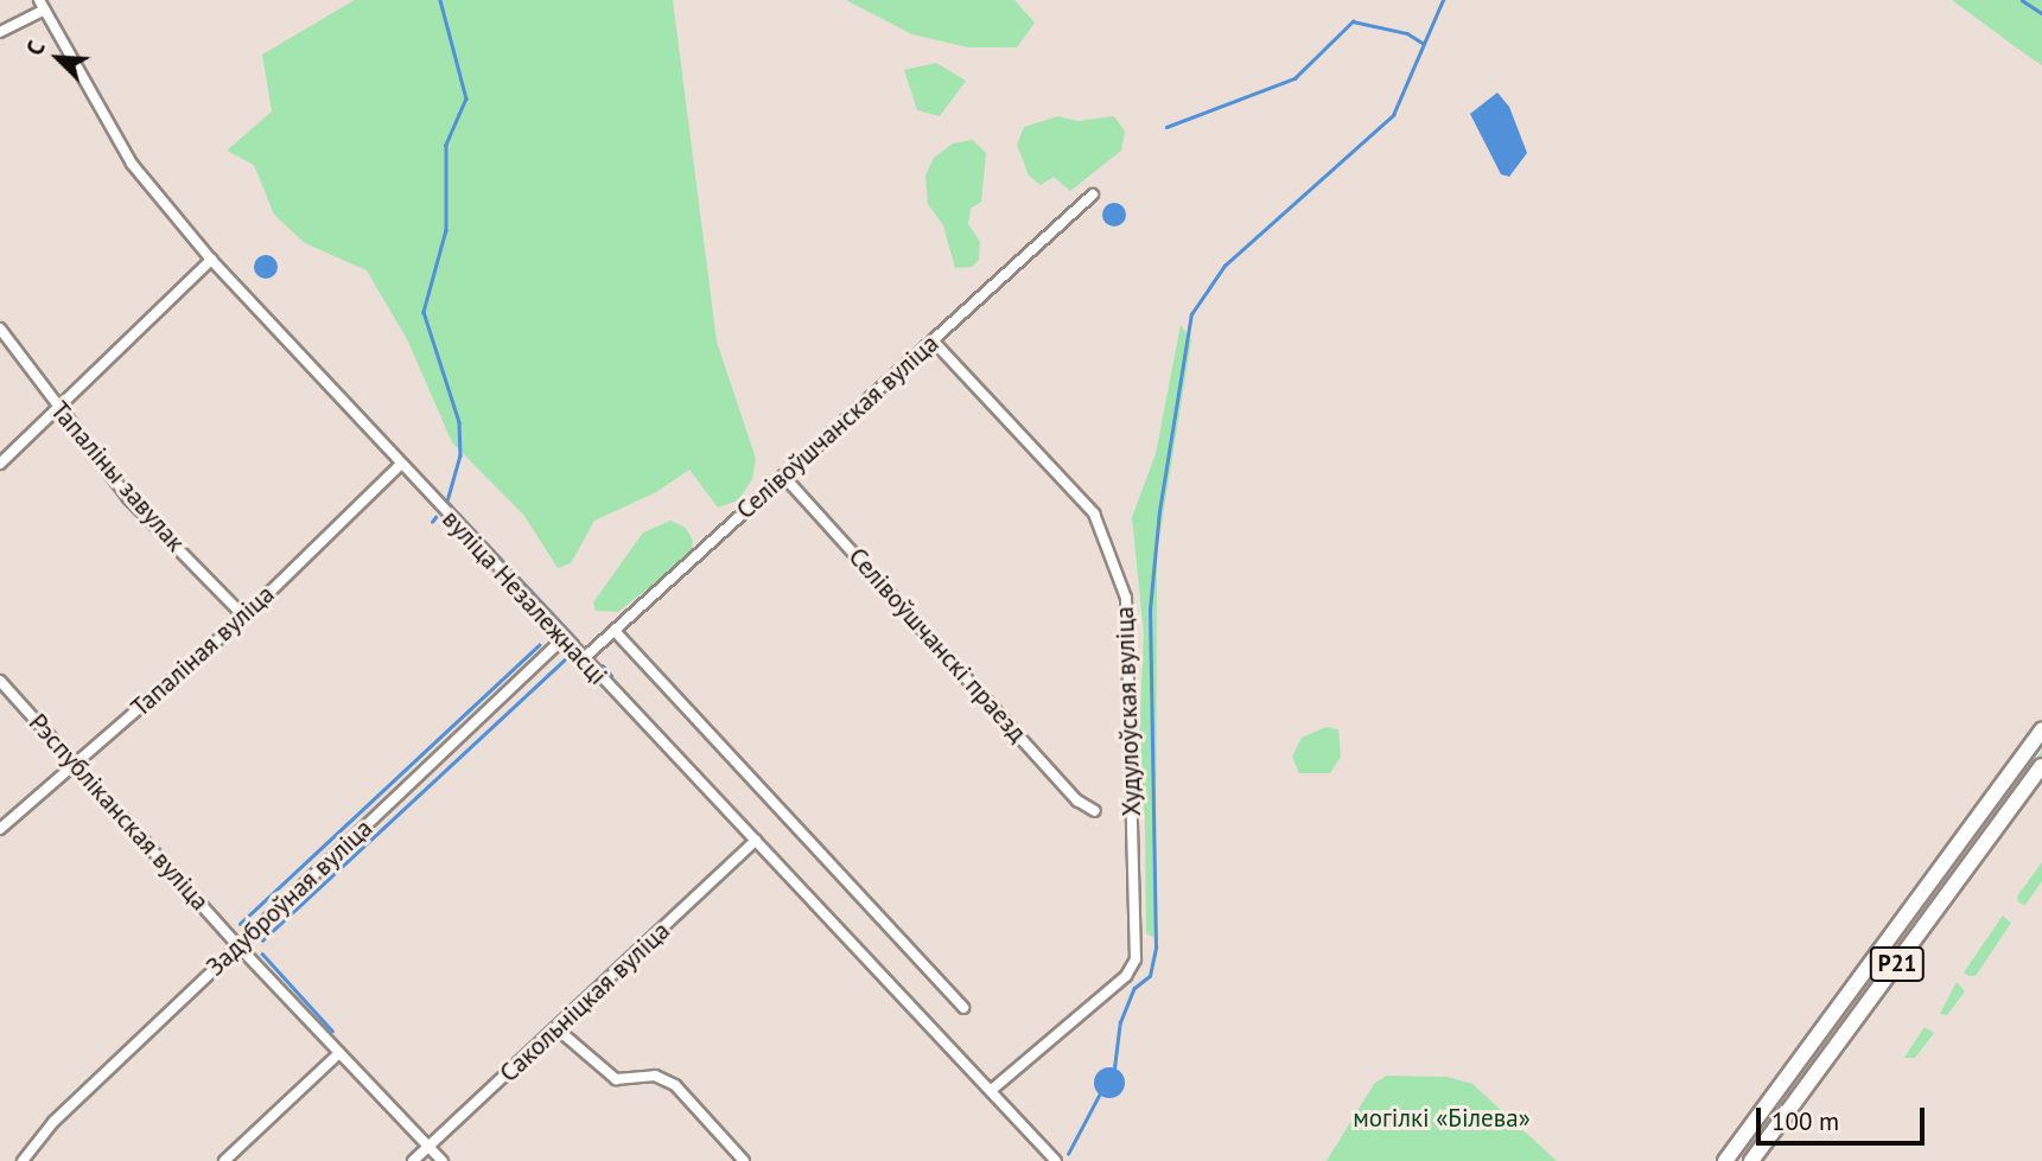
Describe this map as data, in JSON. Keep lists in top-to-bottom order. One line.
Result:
{"streets":{"main road":["Р21"],"street":["Селівоўшчанская вуліца","Тапаліны завулак","вуліца Незалежнасці","Селівоўшчанскі праезд","Тапаліная вуліца","Худулоўская вуліца","Рэспубліканская вуліца","Задуброўная вуліца","Сакольніцкая вуліца"]},"crossings":[["Селівоўшчанская вуліца","вуліца Незалежнасці"],["Селівоўшчанская вуліца","Селівоўшчанскі праезд"],["Селівоўшчанская вуліца","Худулоўская вуліца"],["Тапаліны завулак","Тапаліная вуліца"],["вуліца Незалежнасці","Тапаліная вуліца"],["вуліца Незалежнасці","Худулоўская вуліца"],["вуліца Незалежнасці","Задуброўная вуліца"],["вуліца Незалежнасці","Сакольніцкая вуліца"],["Тапаліная вуліца","Рэспубліканская вуліца"],["Рэспубліканская вуліца","Задуброўная вуліца"],["Рэспубліканская вуліца","Сакольніцкая вуліца"]],"parks":["могілкі «Білева»"],"scale_bar":"100 m","north":"top left"}
